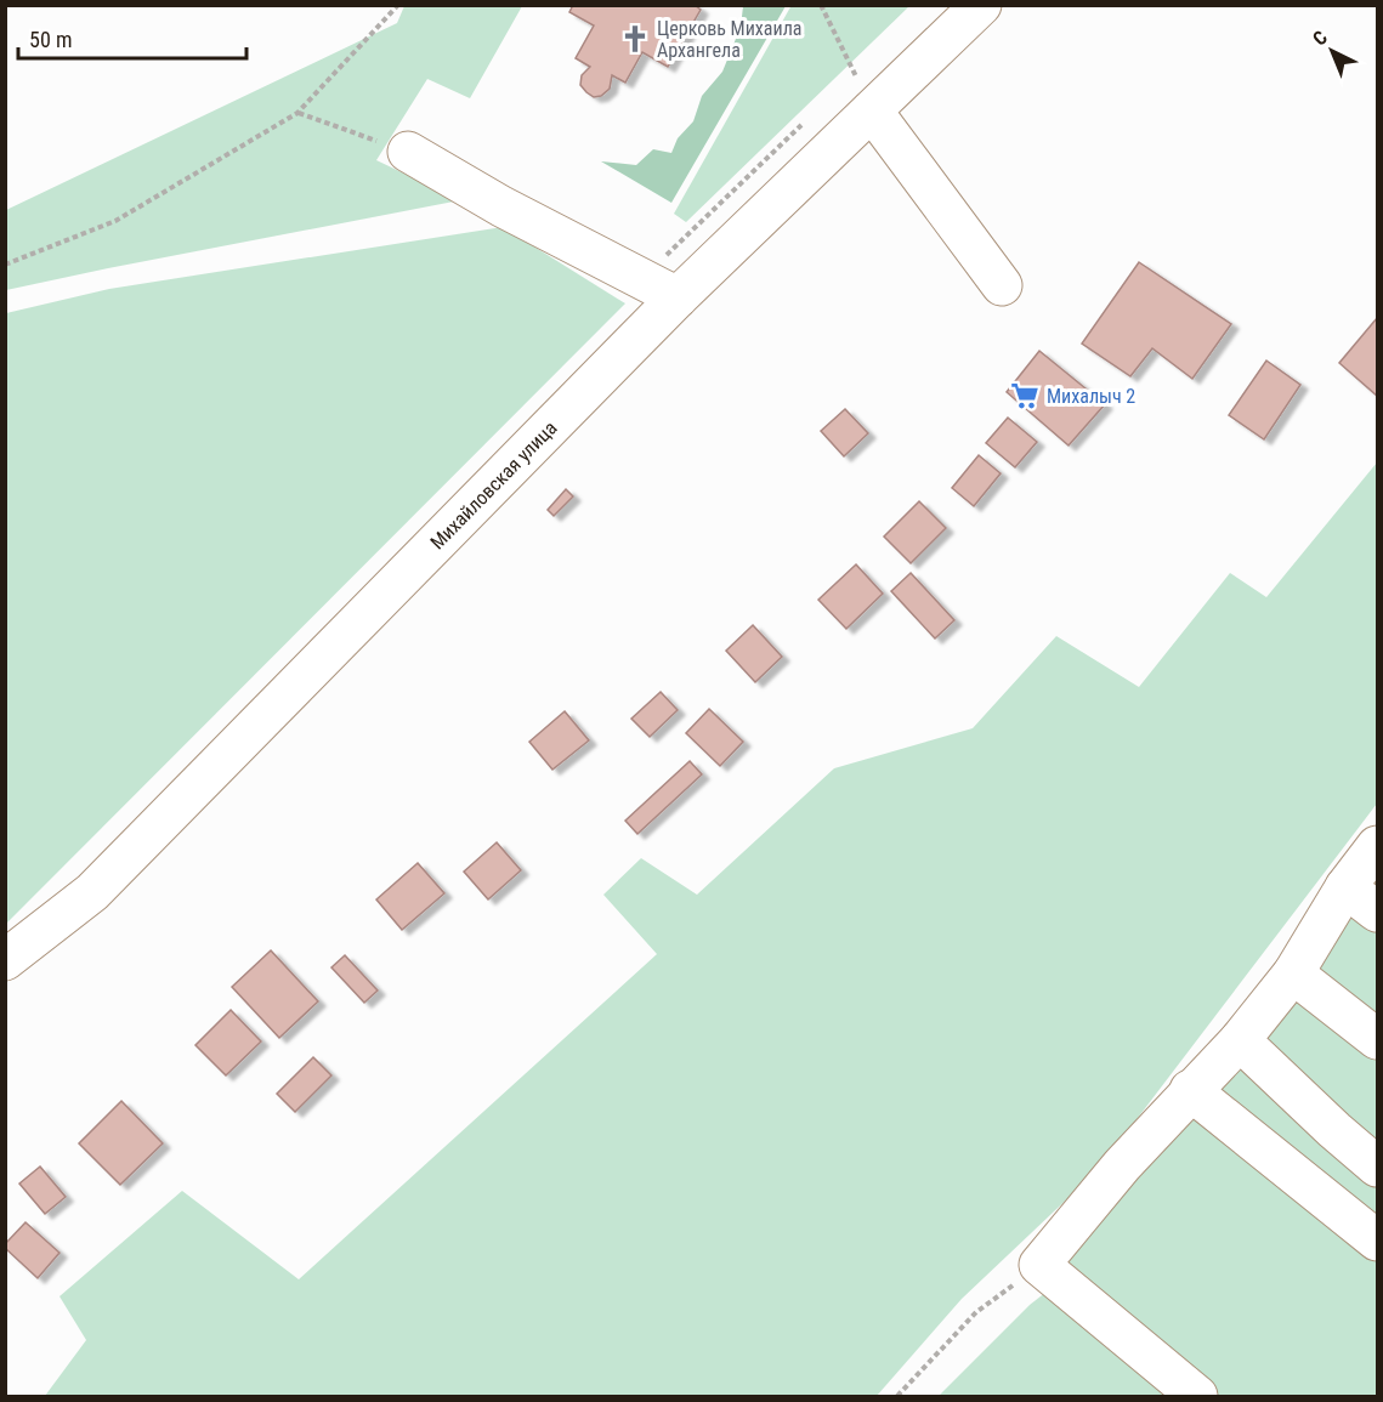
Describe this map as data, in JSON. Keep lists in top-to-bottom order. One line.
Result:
{"streets":{"street":["Михайловская улица"]},"places":{"church":["Церковь Михаила Архангела"],"supermarket":["Михалыч 2"]},"scale_bar":"50 m","north":"top left"}
